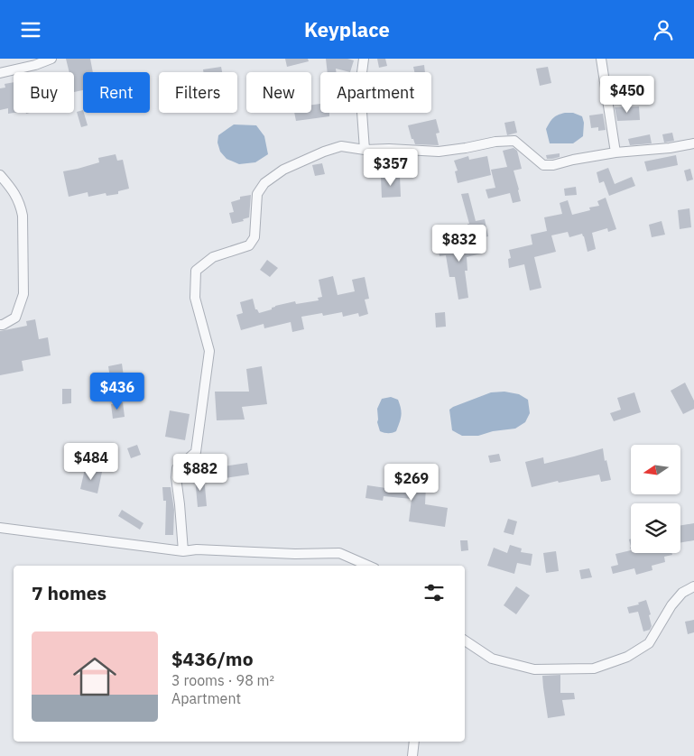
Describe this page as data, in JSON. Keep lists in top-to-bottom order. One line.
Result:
{"north":"left","page":{"header":"Keyplace","chip":["Buy","Rent","Filters","New","Apartment"],"price":["$450","$357","$832","$436","$484","$882","$269"],"heading":"7 homes","list":[{"name":"$436/mo","note":"3 rooms · 98 m² · Apartment"}]}}
